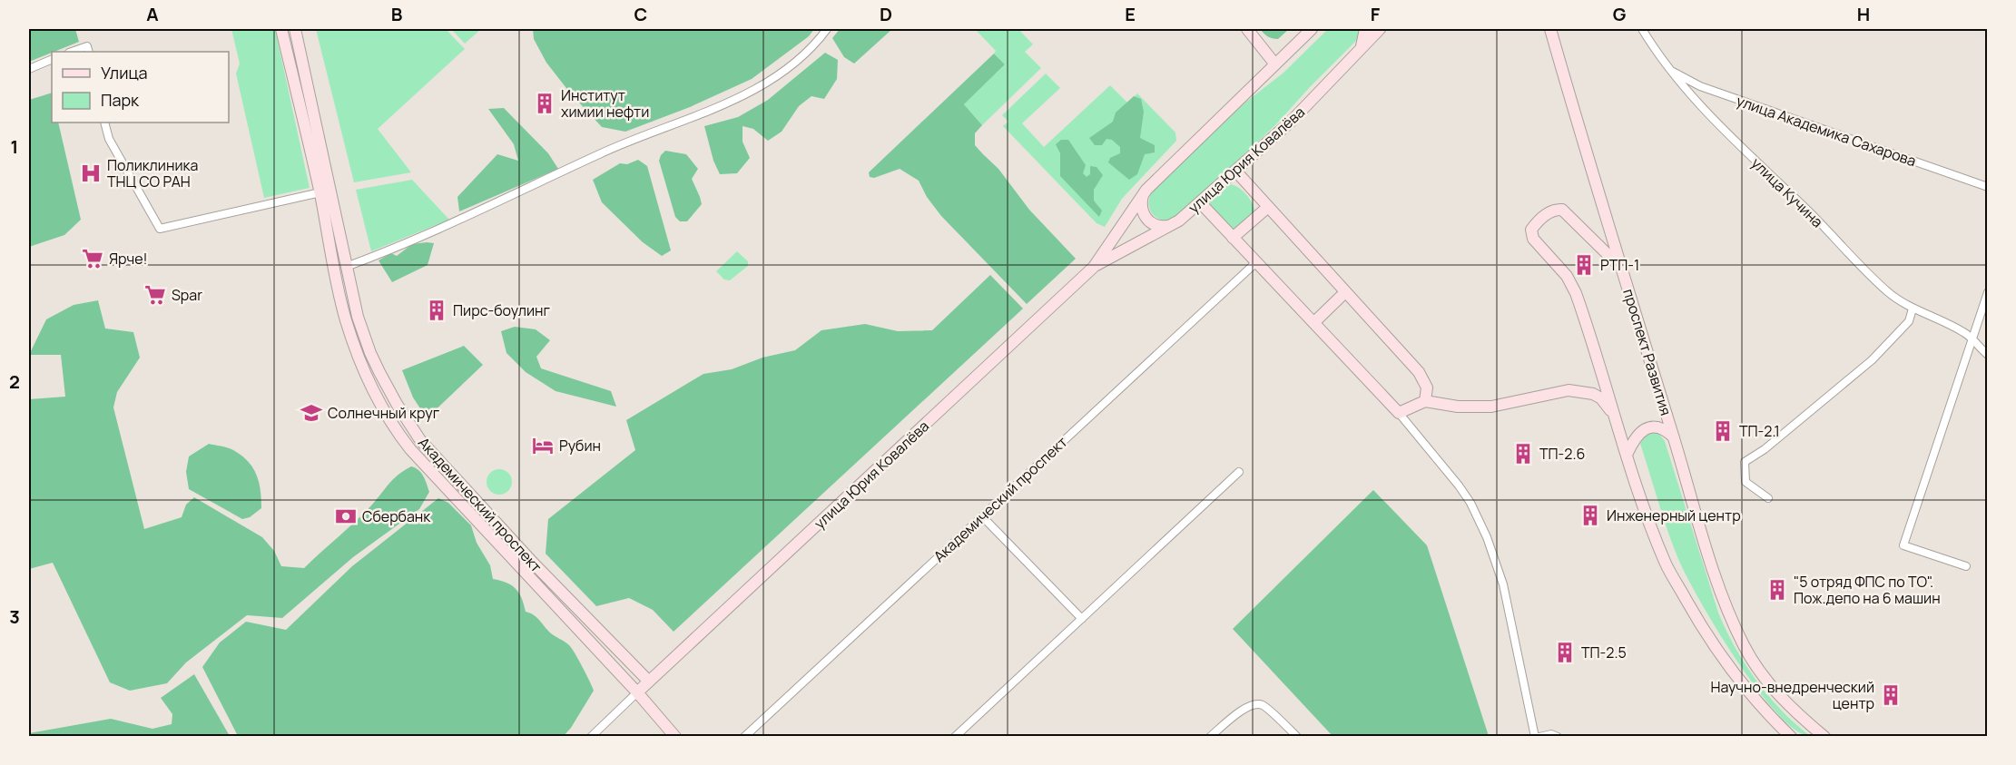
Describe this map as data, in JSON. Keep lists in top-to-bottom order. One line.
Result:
{"streets":{"main road":["улица Юрия Ковалёва","проспект Развития","Академический проспект"],"street":["улица Академика Сахарова","улица Кучина"]},"crossings":[["улица Академика Сахарова","улица Кучина"],["улица Юрия Ковалёва","Академический проспект"]],"places":{"building":["Институт химии нефти","РТП-1","Пирс-боулинг","ТП-2.1","ТП-2.6","Инженерный центр","\"5 отряд ФПС по ТО\". Пож.депо на 6 машин","ТП-2.5","Научно-внедренческий центр"],"hospital":["Поликлиника ТНЦ СО РАН"],"supermarket":["Ярче!","Spar"],"school or university":["Солнечный круг"],"hotel":["Рубин"],"bank":["Сбербанк"]},"legend":["Улица","Парк"],"grid":{"columns":["A","B","C","D","E","F","G","H"],"rows":["1","2","3"]}}
